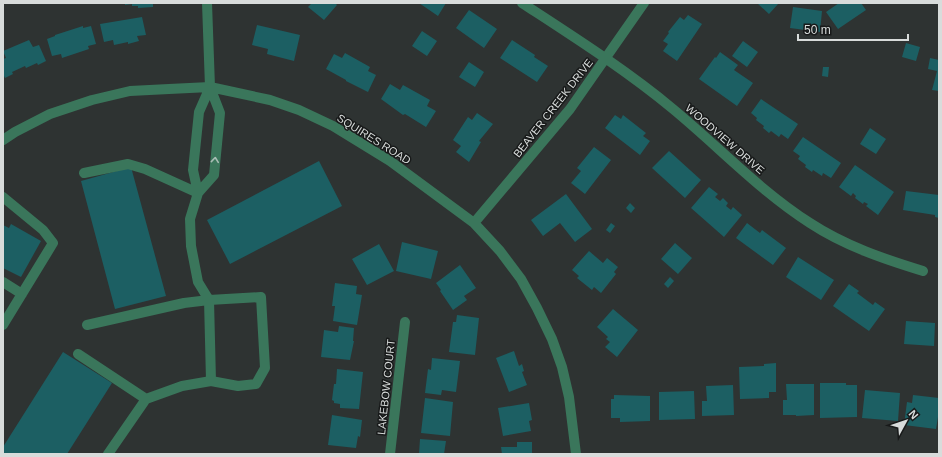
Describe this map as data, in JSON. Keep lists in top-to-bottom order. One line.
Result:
{"streets":{"street":["BEAVER CREEK DRIVE","SQUIRES ROAD","WOODVIEW DRIVE","LAKEBOW COURT"]},"crossings":[["BEAVER CREEK DRIVE","SQUIRES ROAD"],["BEAVER CREEK DRIVE","WOODVIEW DRIVE"]],"scale_bar":"50 m","north":"top right"}
